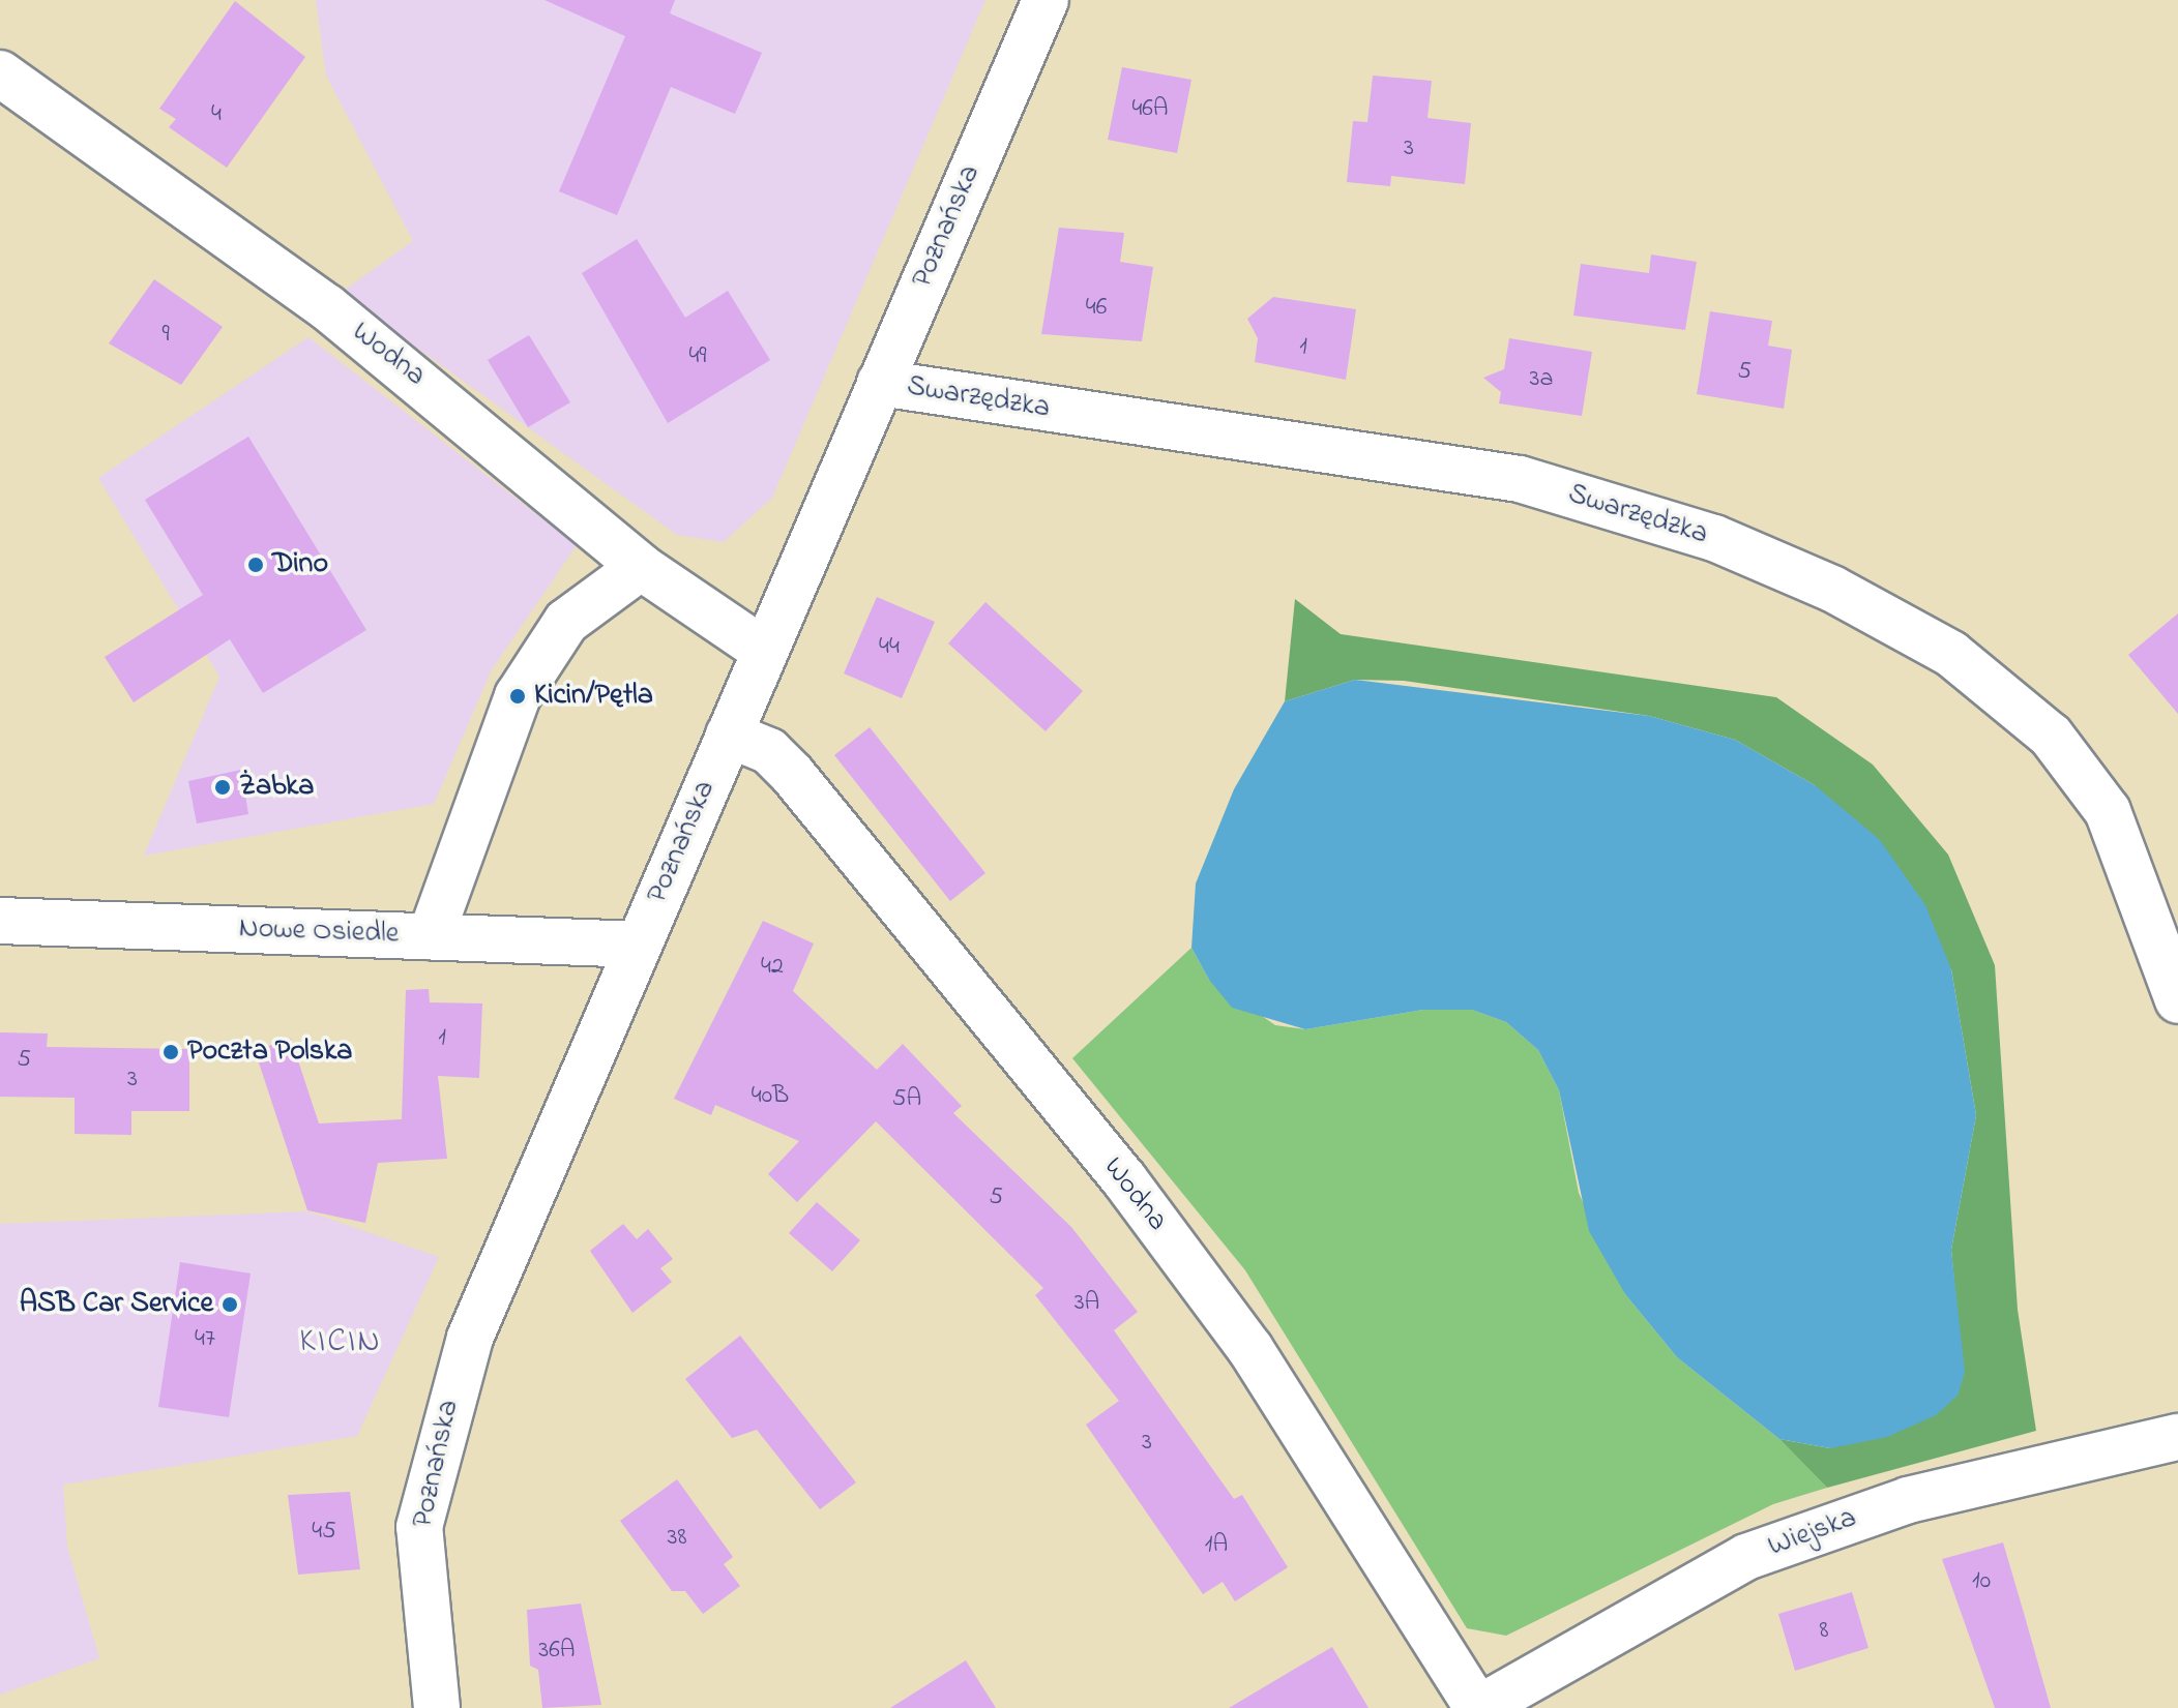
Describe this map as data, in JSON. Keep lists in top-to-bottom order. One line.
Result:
{"streets":{"street":["Poznańska","Wodna","Swarzędzka","Nowe Osiedle","Wiejska"]},"crossings":[["Poznańska","Wodna"],["Poznańska","Swarzędzka"],["Poznańska","Nowe Osiedle"],["Wodna","Wiejska"]],"districts":["KICIN"],"places":["Dino","Kicin/Pętla","Żabka","Poczta Polska","ASB Car Service"],"house_numbers":["46A","4","3","46","9","1","49","5","3a","44","42","1","5","3","40B","5A","5","3A","47","3","45","38","1A","10","8","36A"]}
